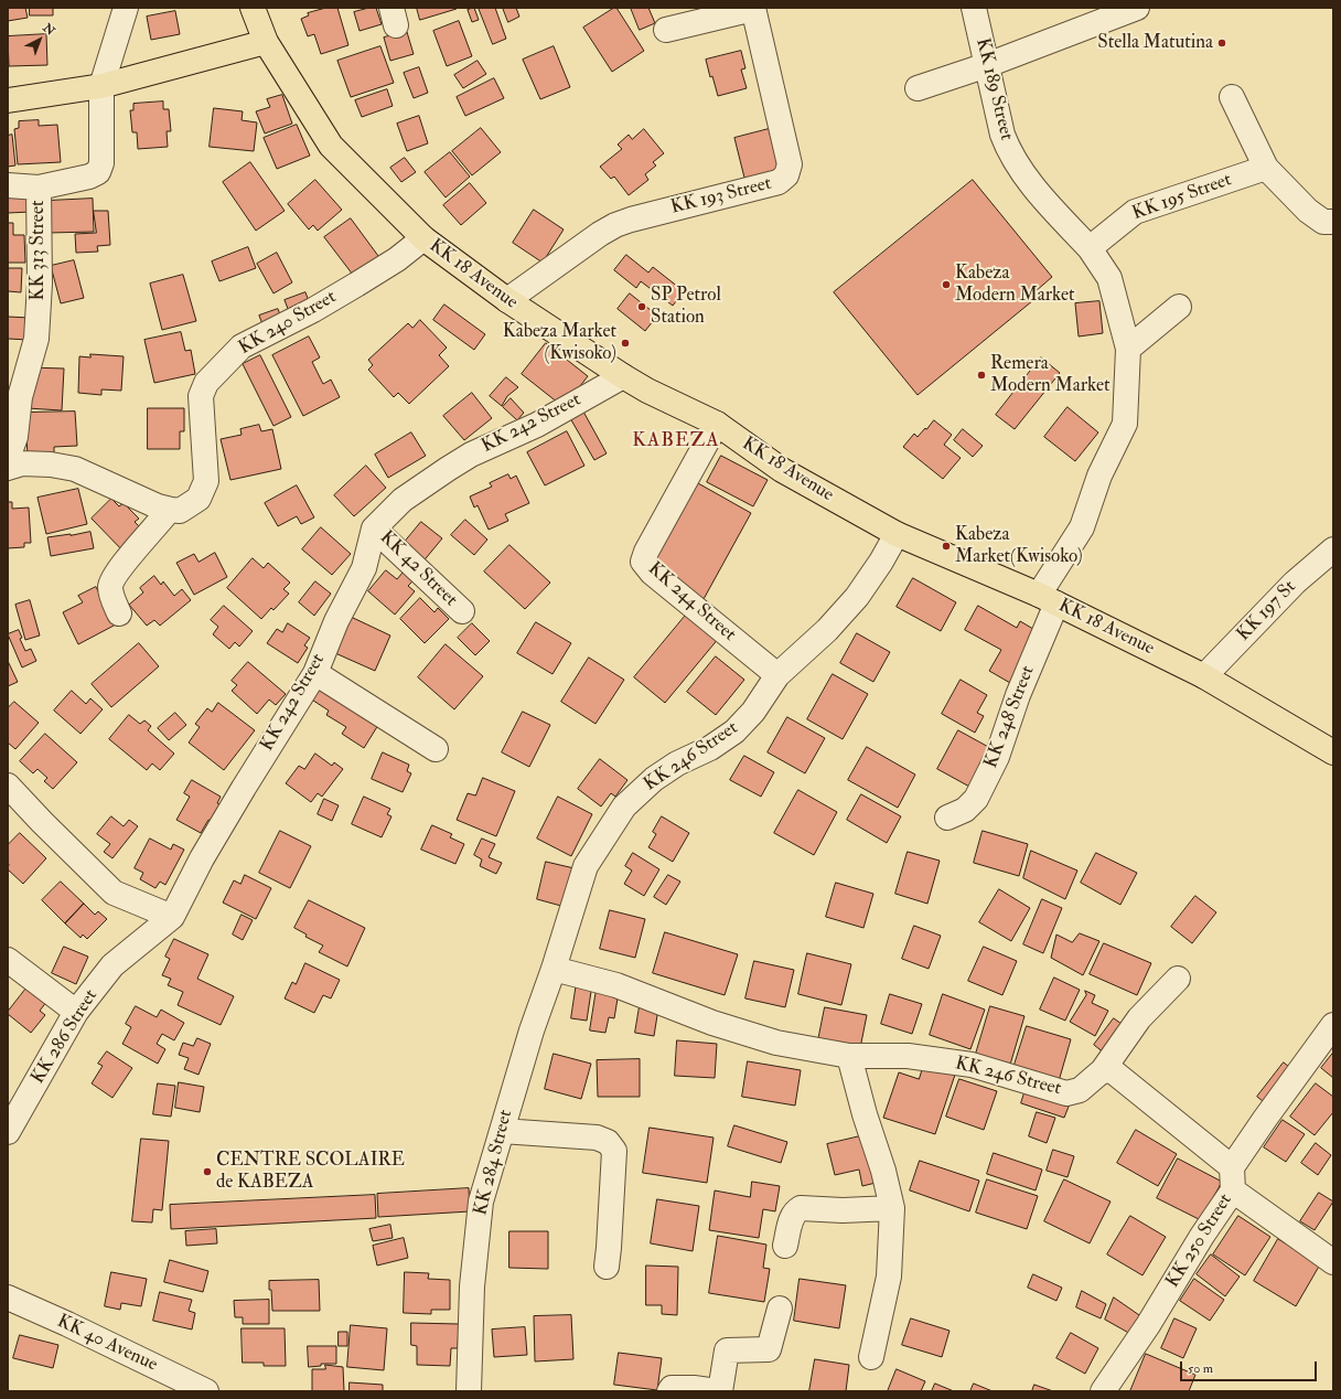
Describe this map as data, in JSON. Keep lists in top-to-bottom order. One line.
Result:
{"streets":{"main road":["KK 18 Avenue"],"street":["KK 189 Street","KK 193 Street","KK 195 Street","KK 313 Street","KK 240 Street","KK 242 Street","KK 42 Street","KK 244 Street","KK 197 St","KK 248 Street","KK 246 Street","KK 286 Street","KK 284 Street","KK 250 Street","KK 40 Avenue"]},"crossings":[["KK 189 Street","KK 195 Street"],["KK 193 Street","KK 18 Avenue"],["KK 18 Avenue","KK 240 Street"],["KK 18 Avenue","KK 242 Street"],["KK 18 Avenue","KK 244 Street"],["KK 18 Avenue","KK 197 St"],["KK 18 Avenue","KK 248 Street"],["KK 18 Avenue","KK 246 Street"],["KK 242 Street","KK 42 Street"],["KK 242 Street","KK 286 Street"],["KK 244 Street","KK 246 Street"],["KK 246 Street","KK 284 Street"]],"districts":["KABEZA"],"places":["Stella Matutina","Kabeza Modern Market","SP Petrol Station","Kabeza Market (Kwisoko)","Remera Modern Market","Kabeza Market(Kwisoko)","CENTRE SCOLAIRE de KABEZA"],"scale_bar":"50 m","north":"top right"}
